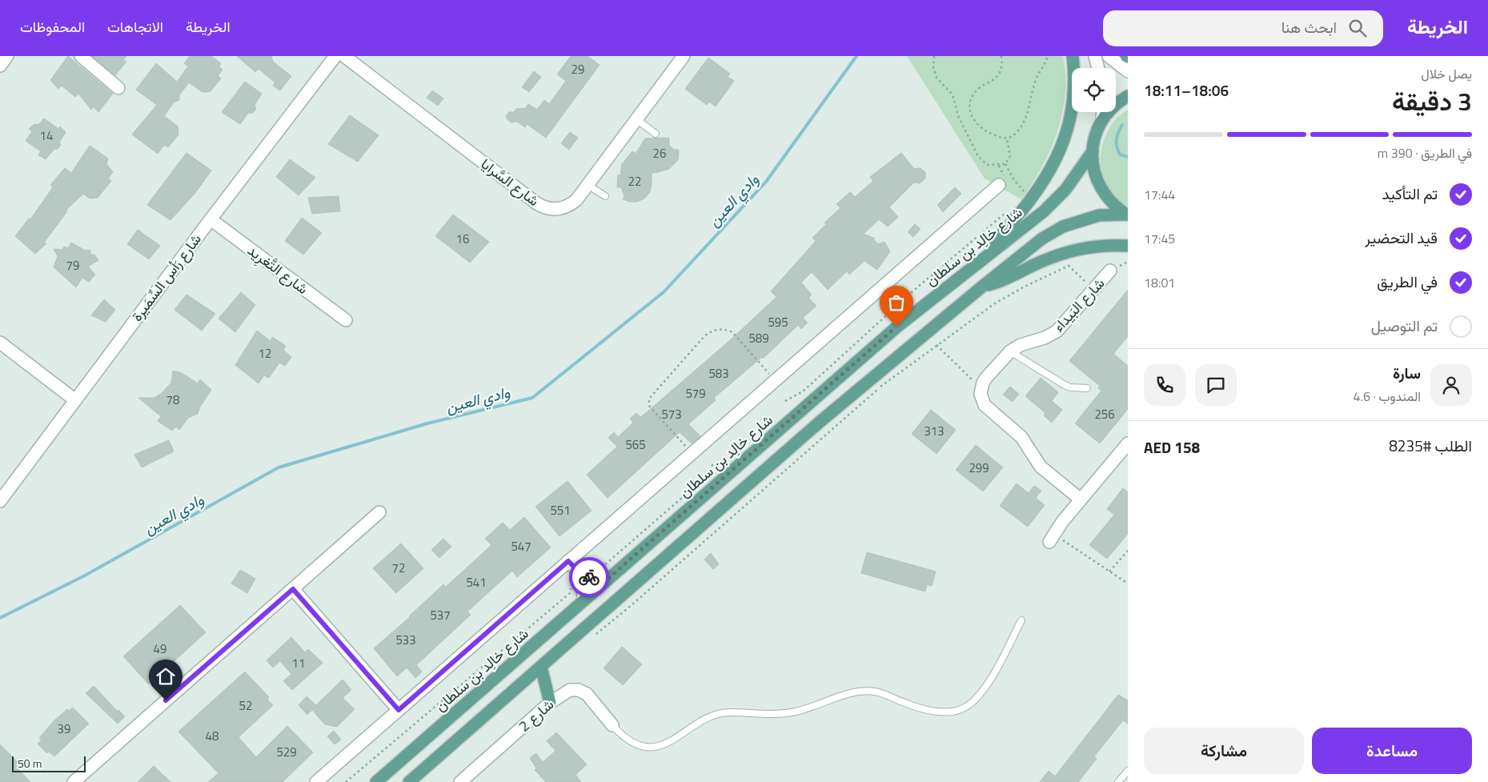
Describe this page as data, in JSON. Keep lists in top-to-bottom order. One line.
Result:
{"streets":{"main road":["شارع خالِد بن سلطان"],"street":["شارع السَّرايا","شارع التَّغرِيد","شارع رَأس السِّمَيرة","شارع البَيداء","شارع 2"]},"crossings":[["شارع التَّغرِيد","شارع رَأس السِّمَيرة"]],"water":["وادي العين"],"house_numbers":["29","14","26","22","16","79","595","589","12","583","579","78","573","256","313","565","299","551","547","72","541","537","533","49","11","52","39","48","529"],"scale_bar":"50 m","page":{"header":"الخريطة","search":"ابحث هنا","nav":["الخريطة","الاتجاهات","المحفوظات"],"heading":["3 دقيقة","يصل خلال","18:06–18:11"],"panel":["سارة","المندوب · 4.6","الطلب #8235","AED 158"],"bar":"في الطريق · 390 m","list":[["تم التأكيد","17:44"],["قيد التحضير","17:45"],["في الطريق","18:01"],"تم التوصيل"],"buttons":["مساعدة","مشاركة"],"scale":"50 m"}}
